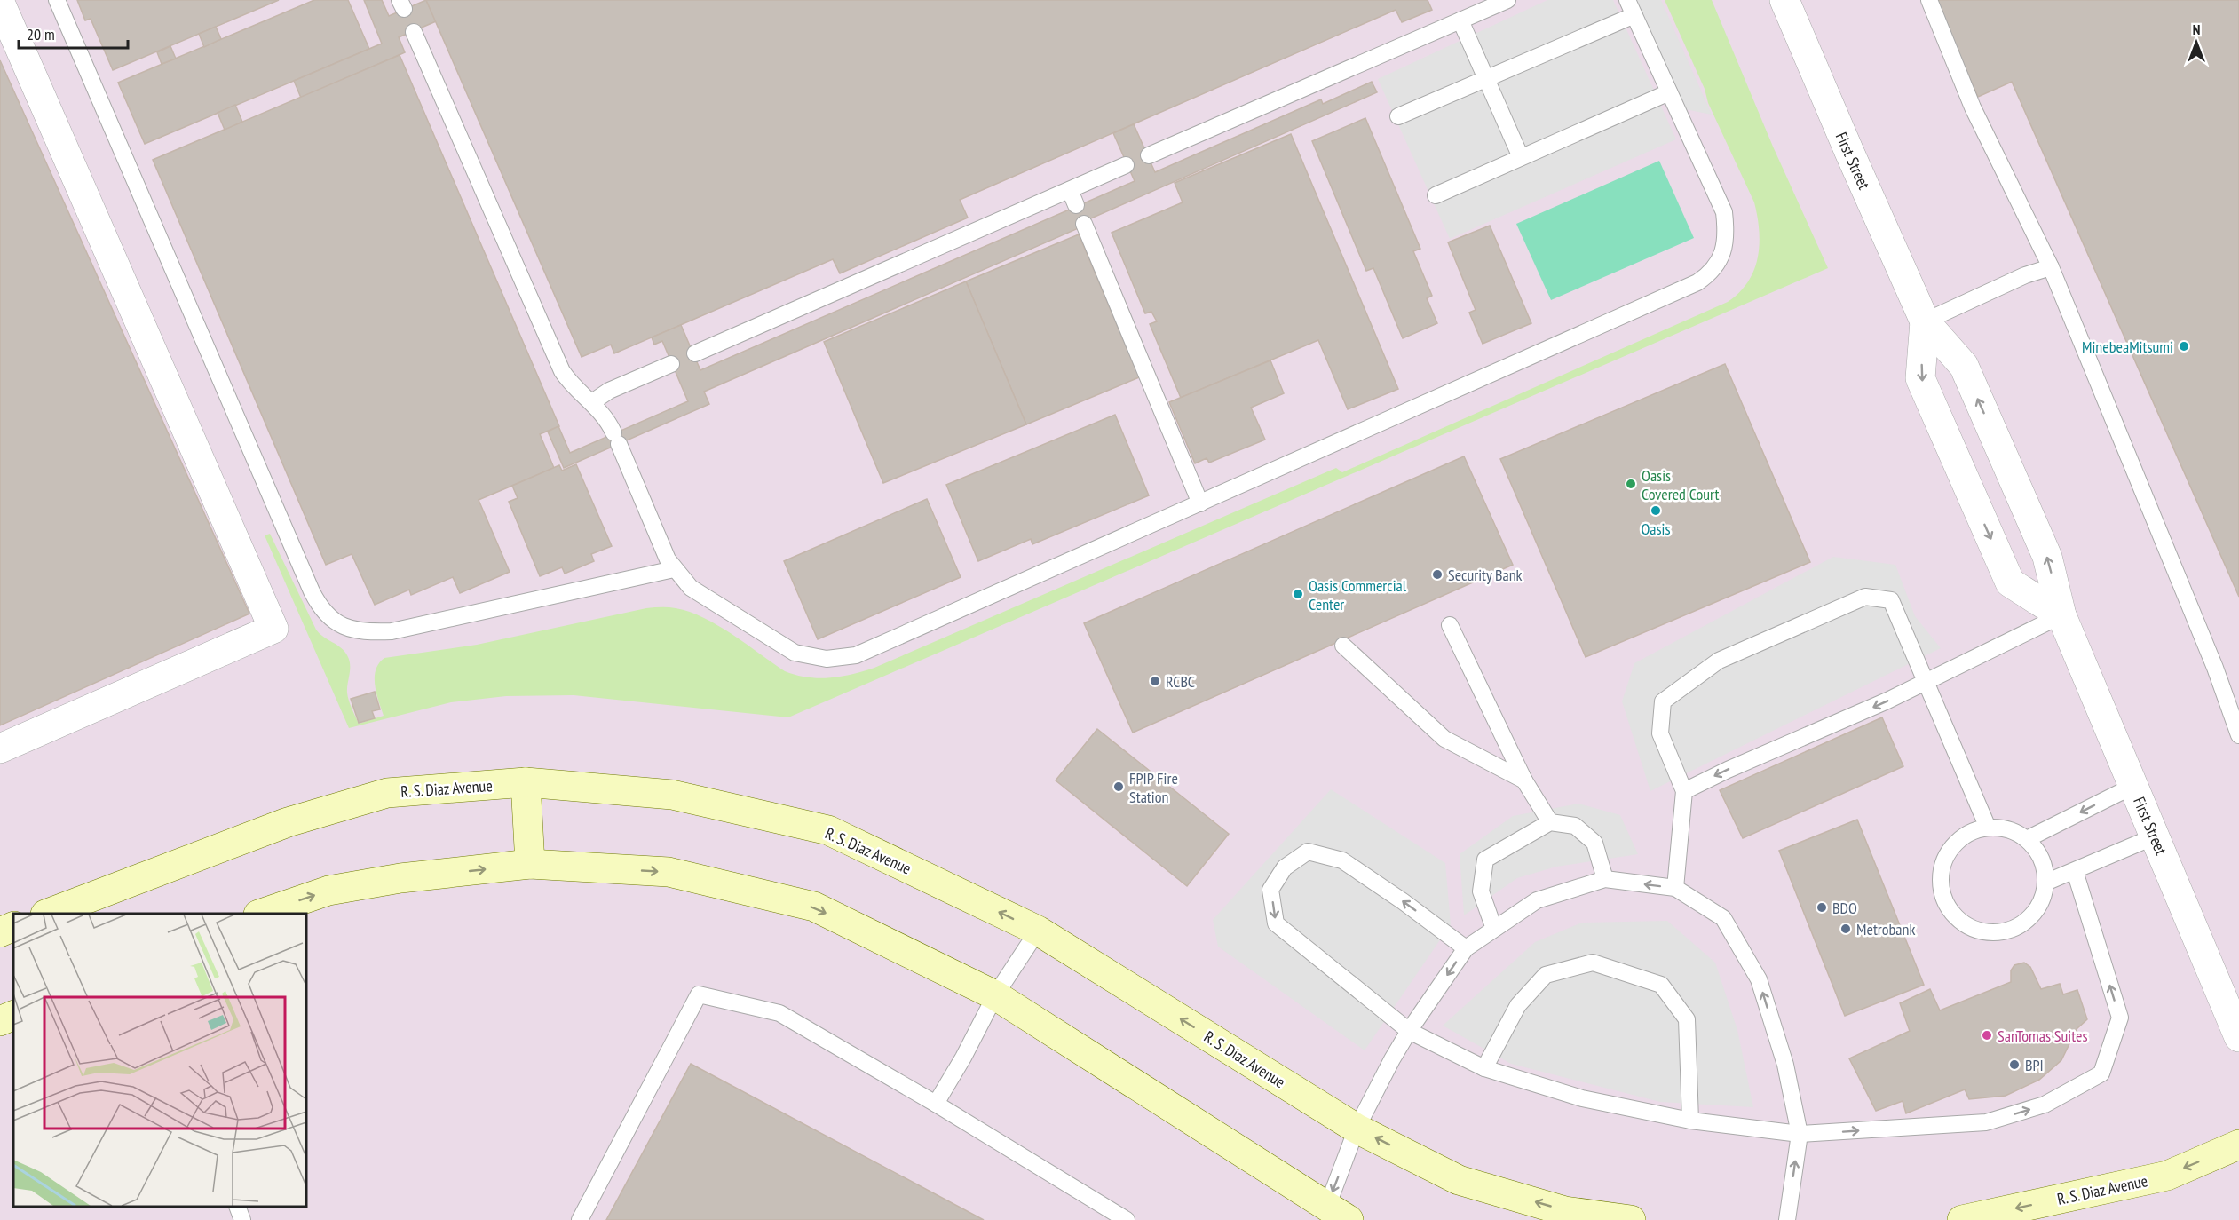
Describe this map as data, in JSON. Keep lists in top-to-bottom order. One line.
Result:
{"streets":{"street":["First Street","R. S. Diaz Avenue"]},"places":["MinebeaMitsumi","Oasis Covered Court","Oasis","Security Bank","Oasis Commercial Center","RCBC","FPIP Fire Station","BDO","Metrobank","SanTomas Suites","BPI"],"scale_bar":"20 m","north":"top"}
